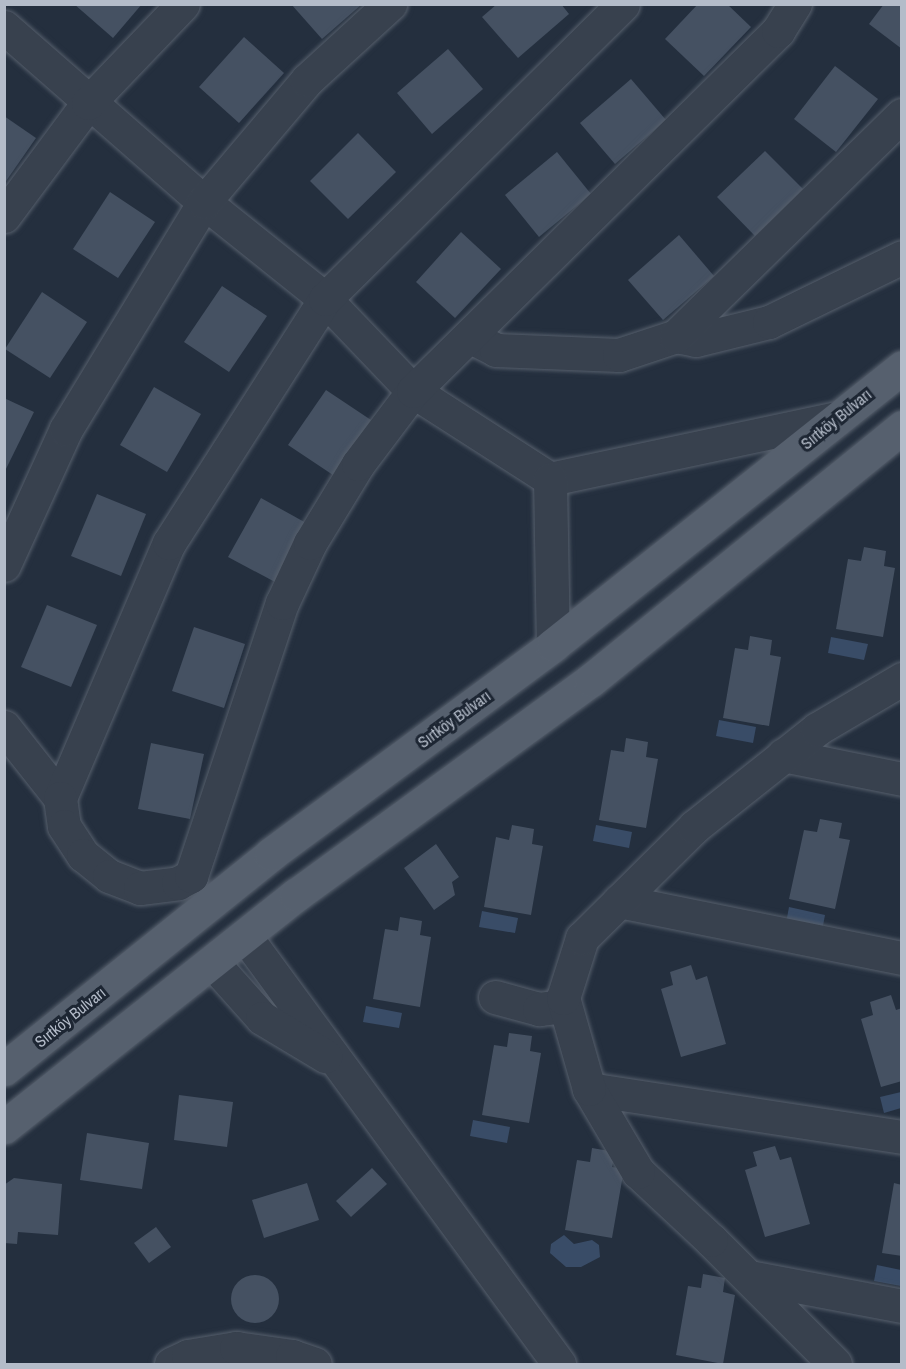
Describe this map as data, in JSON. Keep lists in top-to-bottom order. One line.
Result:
{"streets":{"main road":["Sırtköy Bulvarı"]}}
